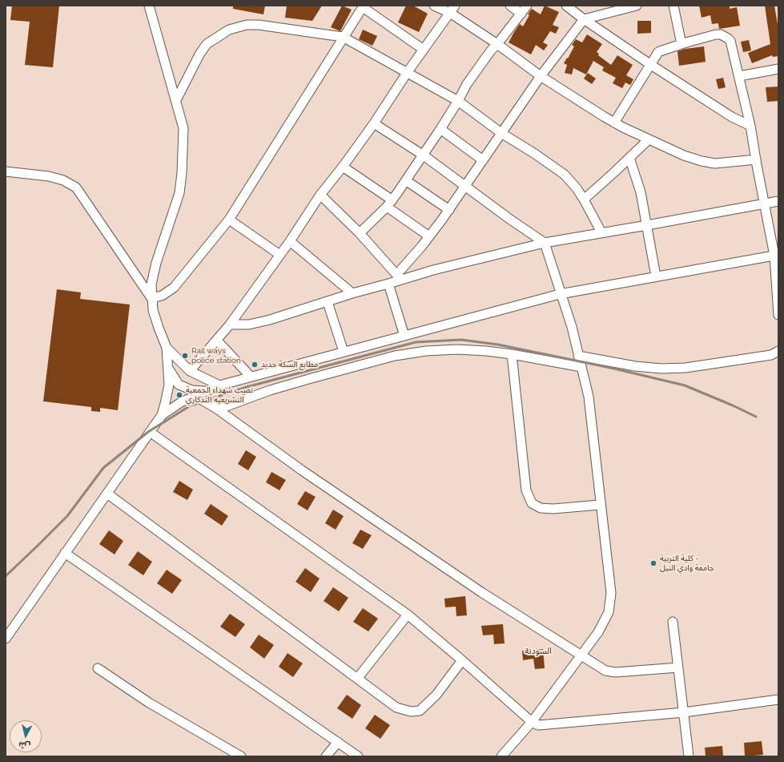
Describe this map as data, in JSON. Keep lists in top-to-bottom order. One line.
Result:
{"districts":["السودنة"],"places":["Rail ways police station","مطابع السكة حديد","نصب شهداء الجمعية التشريعية التذكاري","كلية التربية - جامعة وادي النيل"],"north":"bottom"}
